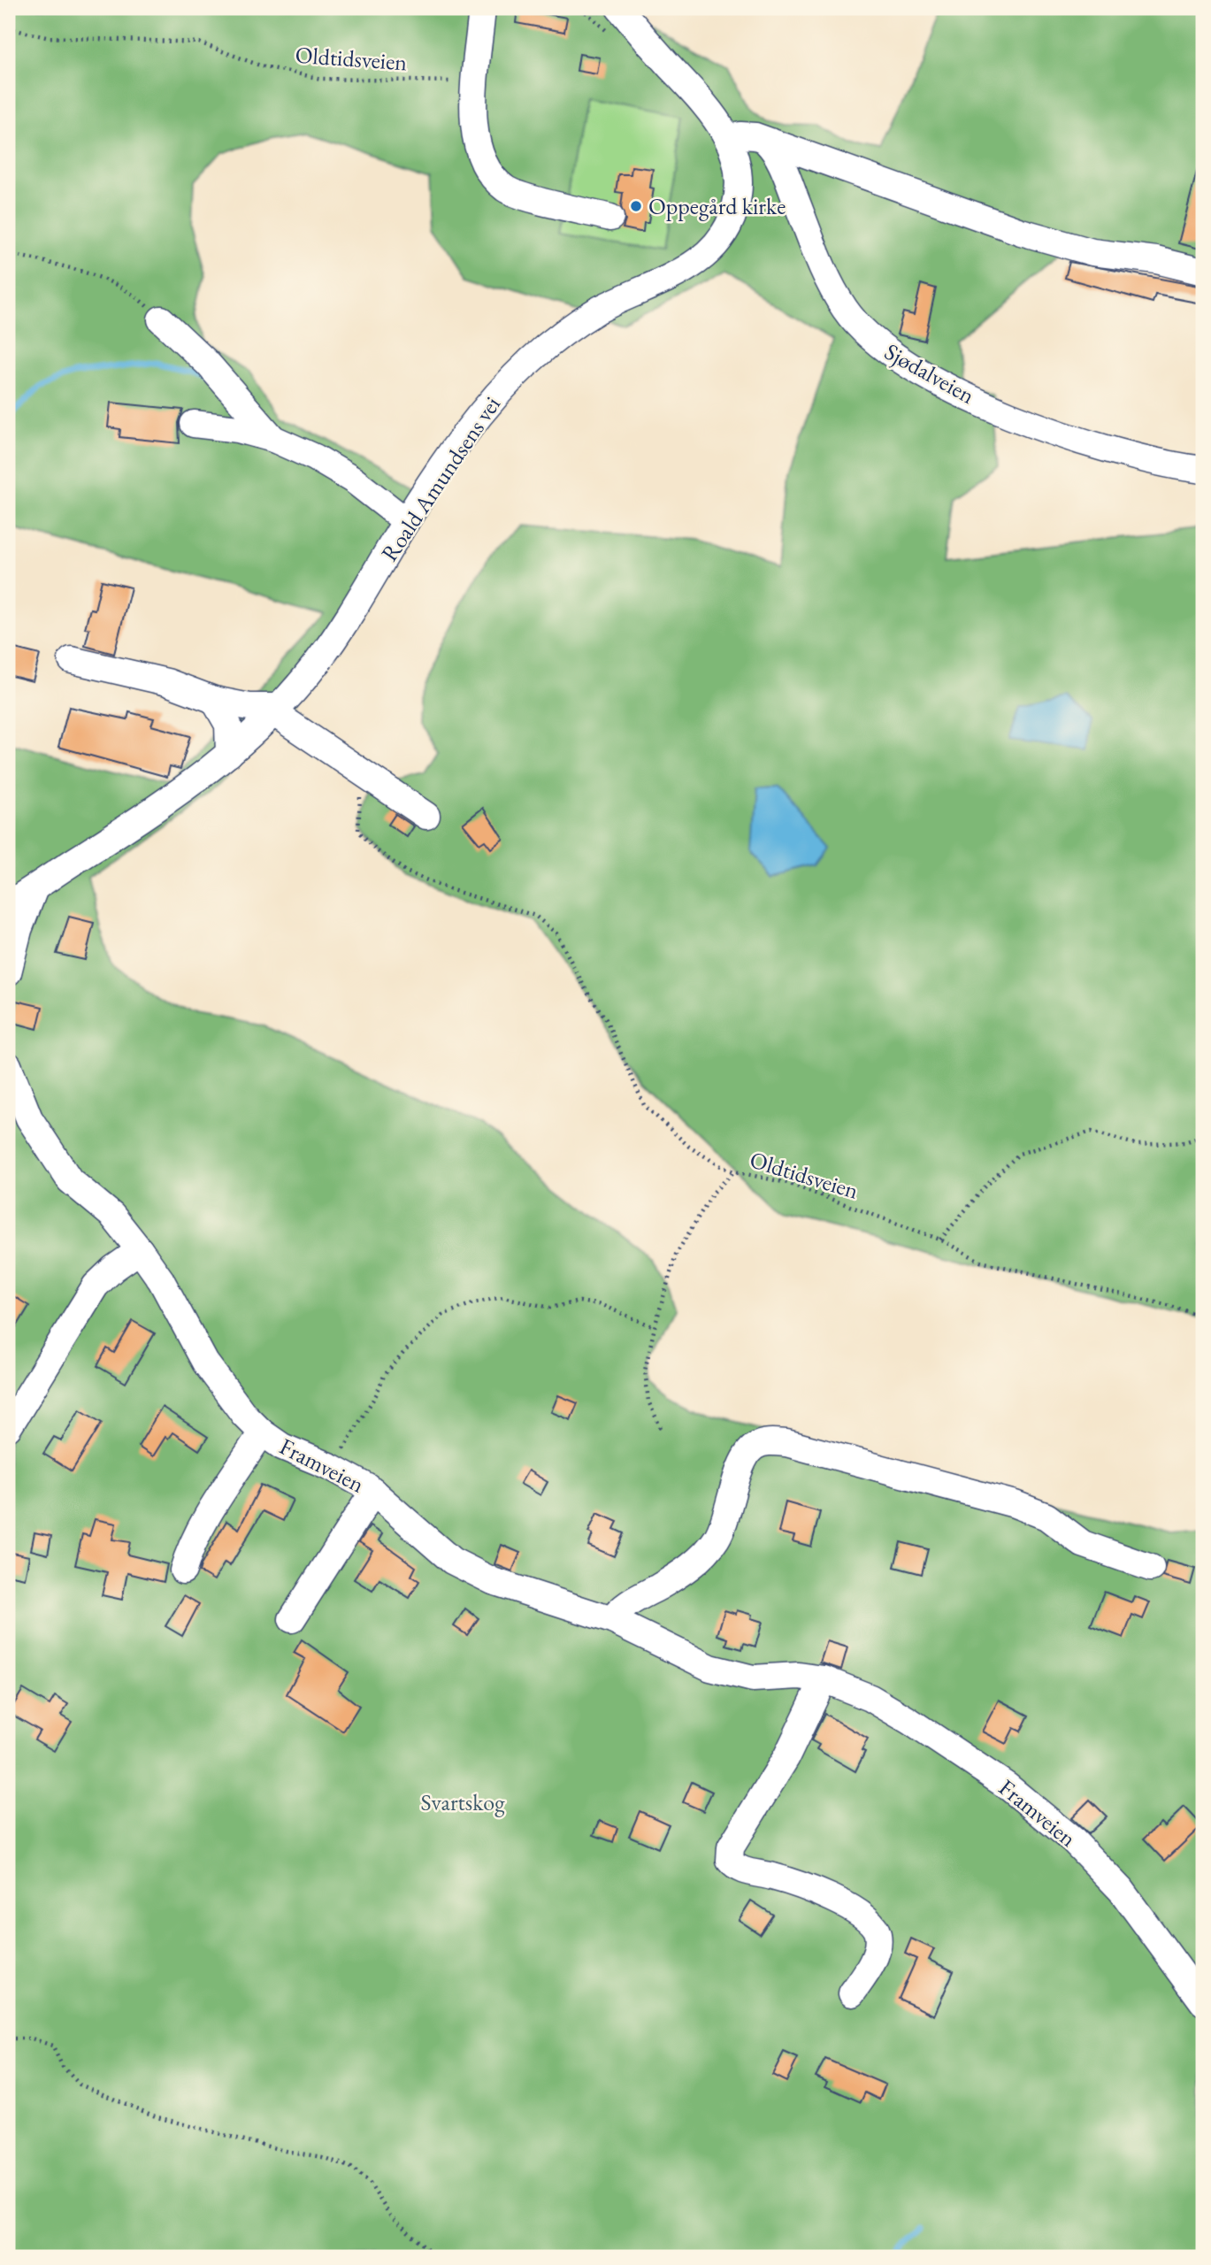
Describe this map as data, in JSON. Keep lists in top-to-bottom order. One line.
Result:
{"streets":{"street":["Sjødalveien","Roald Amundsens vei","Framveien"],"path":["Oldtidsveien"]},"parks":["Svartskog"],"places":["Oppegård kirke"]}
